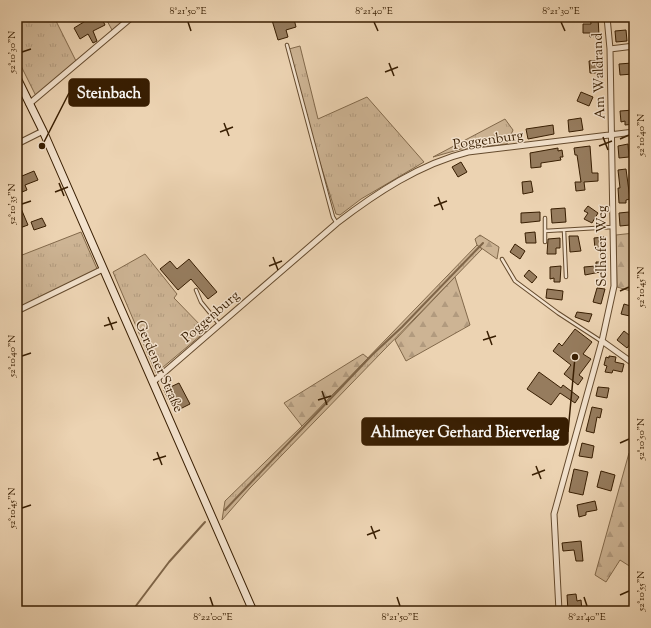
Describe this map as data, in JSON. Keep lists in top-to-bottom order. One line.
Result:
{"streets":{"main road":["Gerdener Straße"],"street":["Am Waldrand","Poggenburg","Selhofer Weg"]},"crossings":[["Am Waldrand","Poggenburg"],["Am Waldrand","Selhofer Weg"],["Poggenburg","Selhofer Weg"],["Poggenburg","Gerdener Straße"]],"places":["Steinbach","Ahlmeyer Gerhard Bierverlag"],"coordinates":["8°21'50\"E","8°21'40\"E","8°21'30\"E","52°10'30\"N","52°10'40\"N","52°10'35\"N","52°10'45\"N","52°10'50\"N","52°10'55\"N","8°22'00\"E"]}
